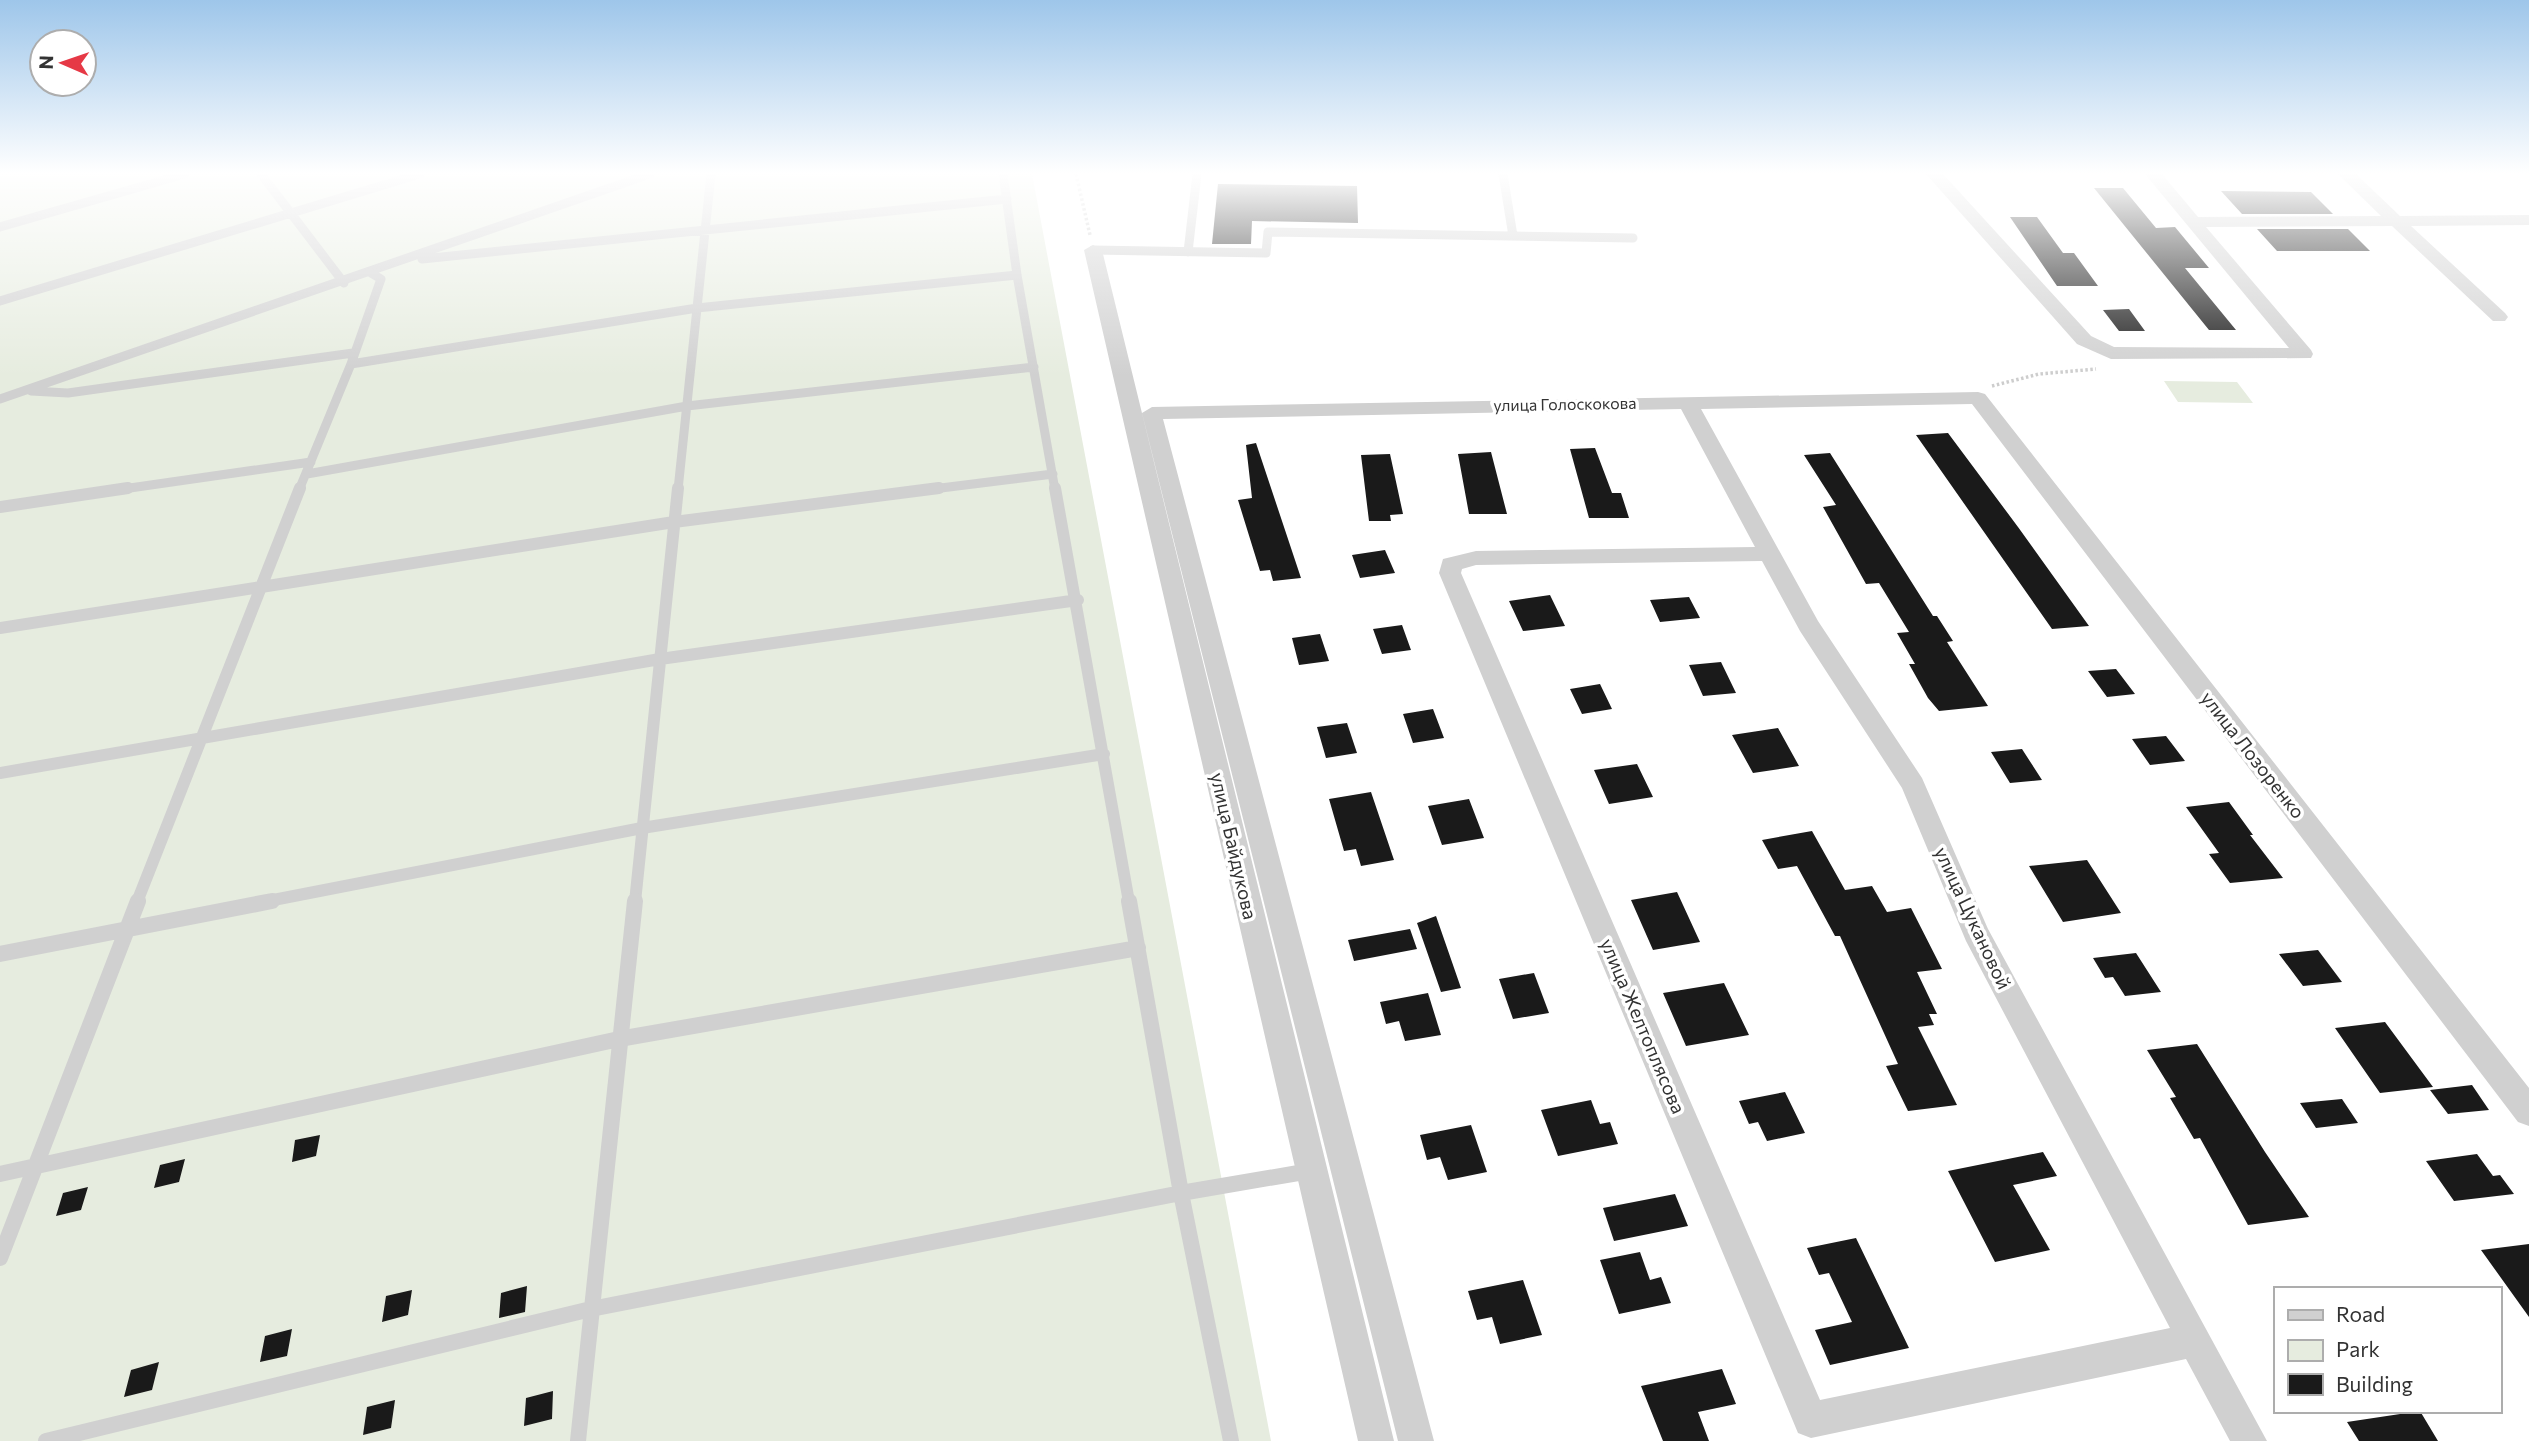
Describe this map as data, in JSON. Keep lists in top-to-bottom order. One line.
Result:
{"streets":{"street":["улица Голоскокова","улица Лозоренко","улица Байдукова","улица Цукановой","улица Желтоплясова"]},"crossings":[["улица Голоскокова","улица Лозоренко"],["улица Голоскокова","улица Байдукова"],["улица Голоскокова","улица Цукановой"],["улица Цукановой","улица Желтоплясова"]],"legend":["Road","Park","Building"],"north":"left"}
